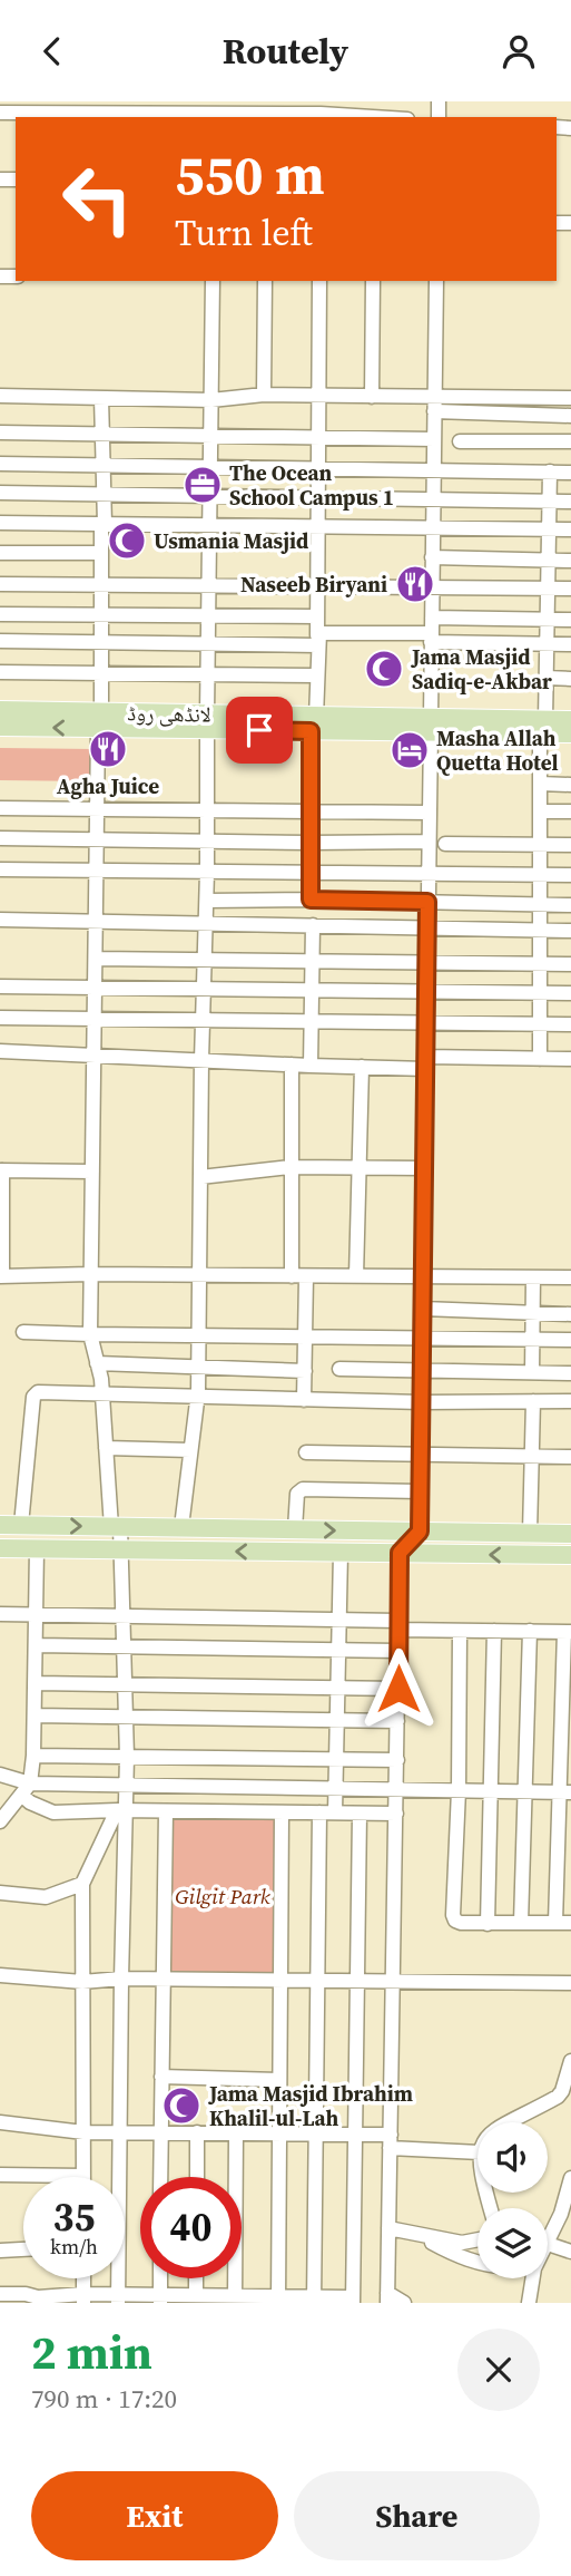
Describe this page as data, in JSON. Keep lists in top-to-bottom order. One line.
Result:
{"streets":{"main road":["لانڈھی روڈ"]},"parks":["Gilgit Park"],"places":{"office":["The Ocean School Campus 1"],"mosque":["Usmania Masjid","Jama Masjid Sadiq-e-Akbar","Jama Masjid Ibrahim Khalil-ul-Lah"],"restaurant":["Naseeb Biryani","Agha Juice"],"hotel":["Masha Allah Quetta Hotel"]},"page":{"header":"Routely","turn":["550 m","Turn left"],"speed":"35 km/h","limit":"40","heading":["2 min","790 m · 17:20"],"buttons":["Exit","Share"]}}
